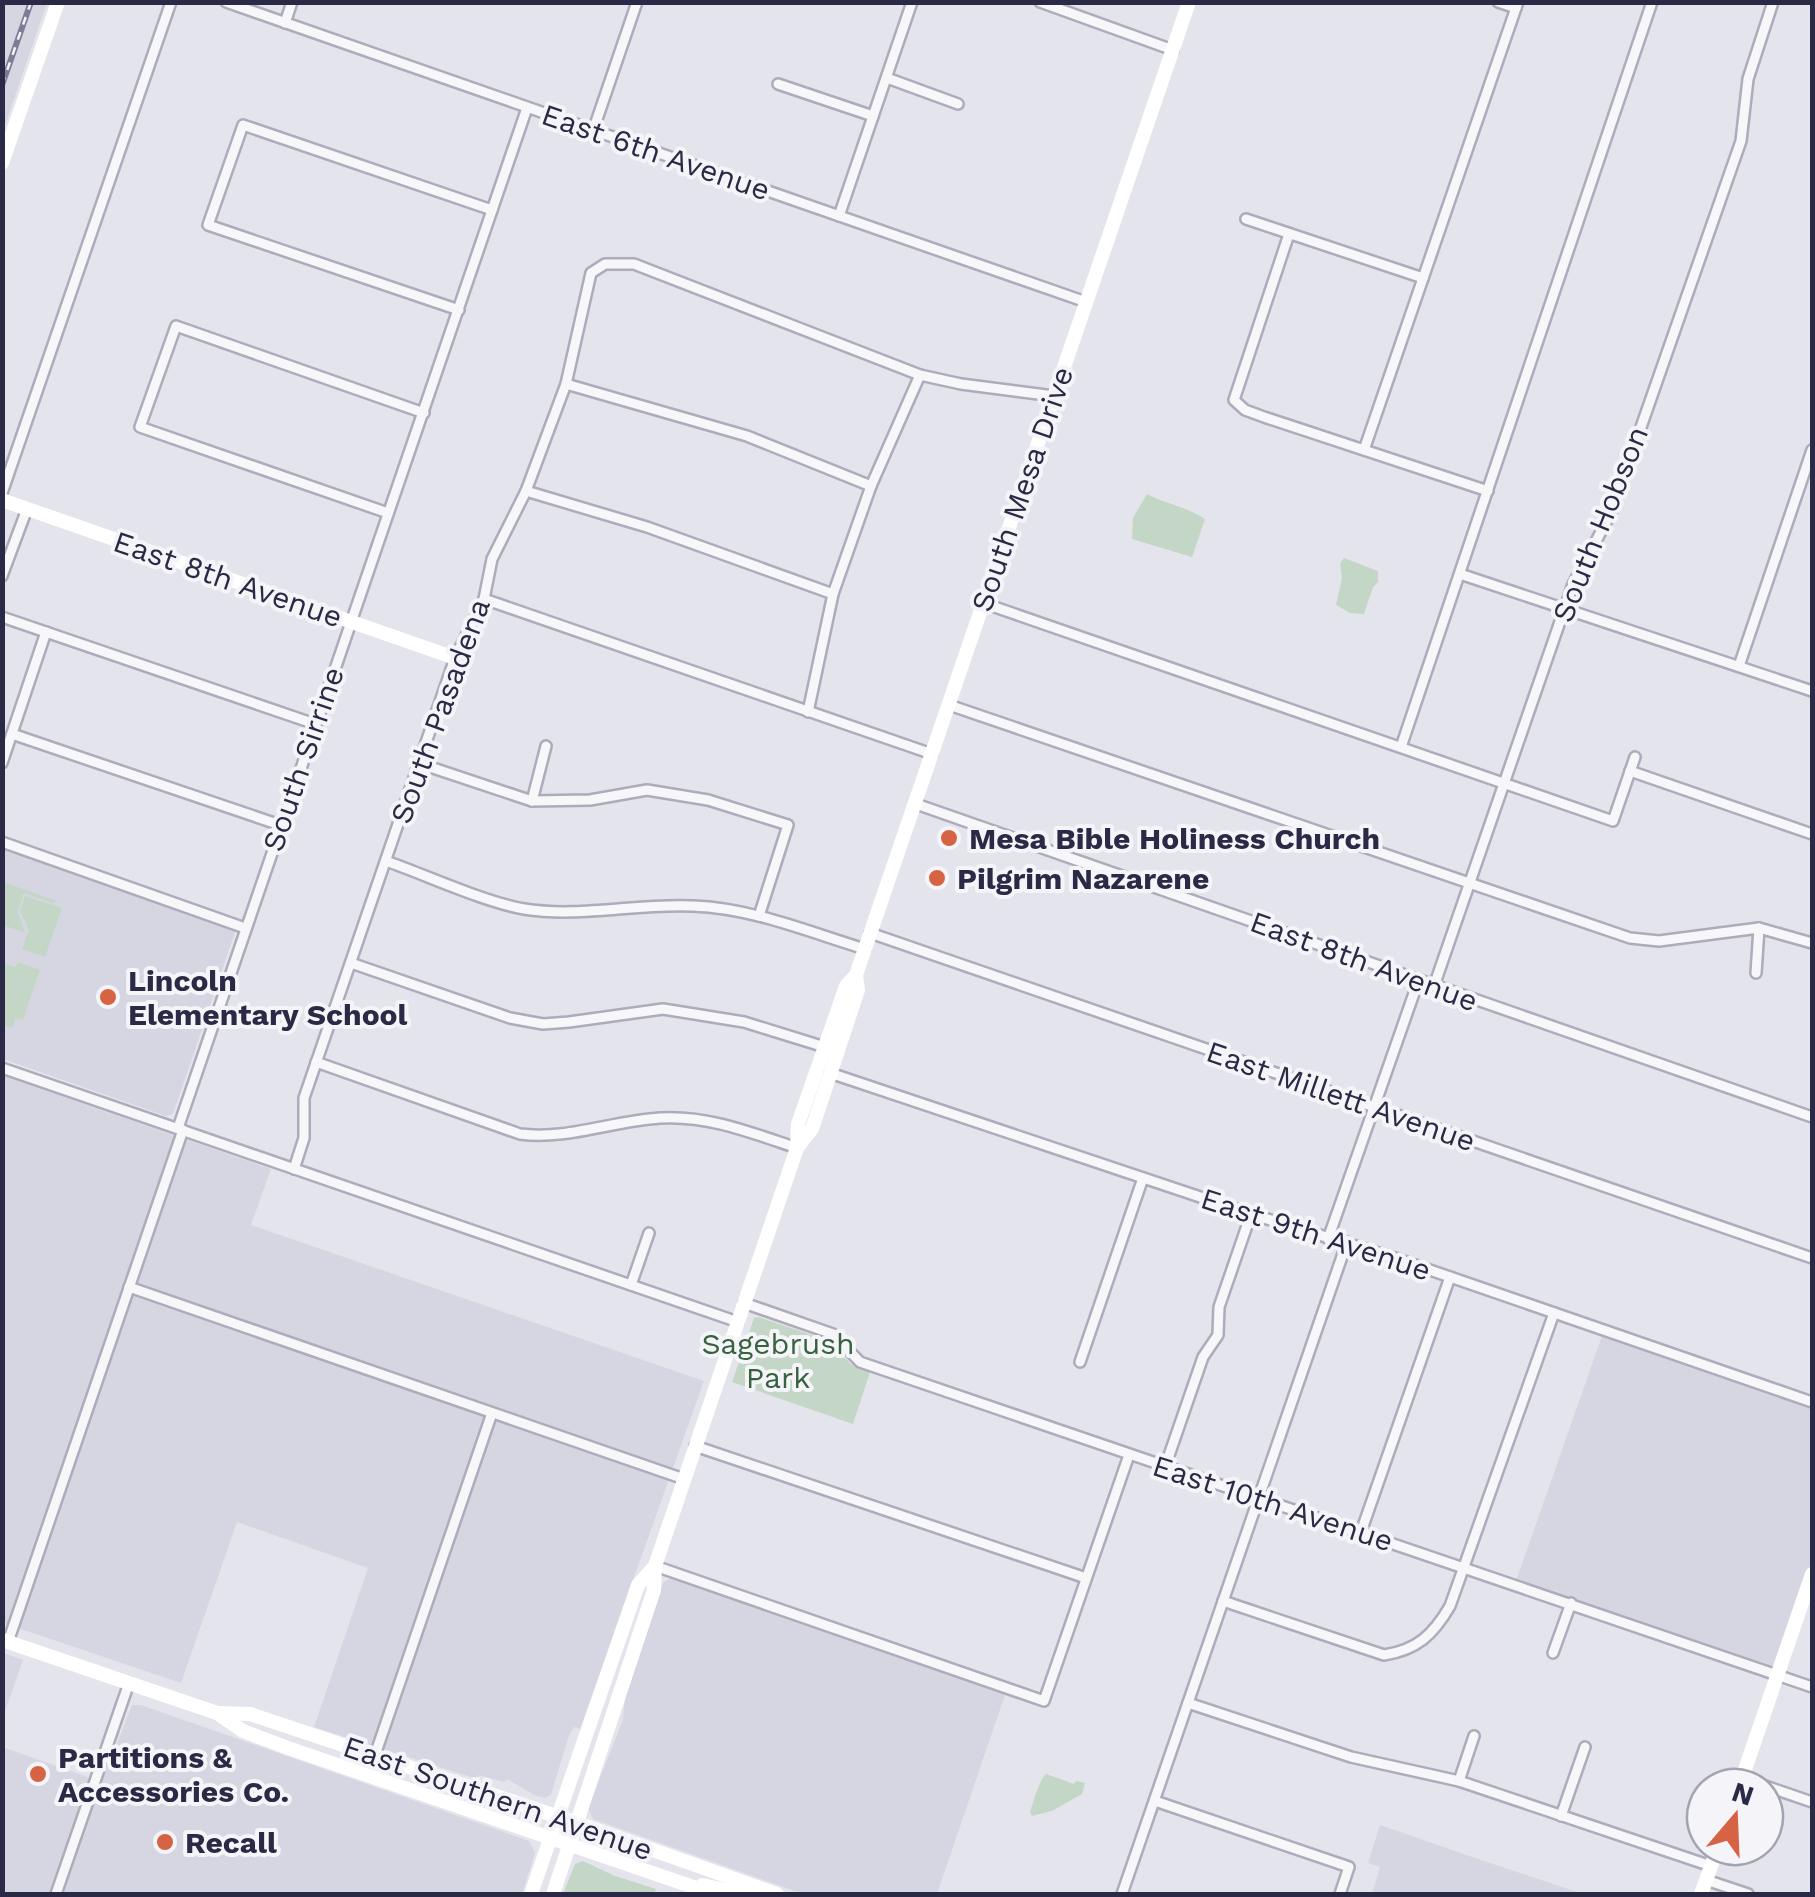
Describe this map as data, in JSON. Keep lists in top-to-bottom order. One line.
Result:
{"streets":{"main road":["South Mesa Drive","East 8th Avenue","East Southern Avenue"],"street":["East 6th Avenue","South Hobson","South Pasadena","South Sirrine","East Millett Avenue","East 9th Avenue","East 10th Avenue"]},"crossings":[["East 6th Avenue","South Mesa Drive"],["East 6th Avenue","South Sirrine"],["South Mesa Drive","East 8th Avenue"],["South Mesa Drive","East Millett Avenue"],["South Mesa Drive","East 9th Avenue"],["South Mesa Drive","East 10th Avenue"],["South Mesa Drive","East Southern Avenue"],["South Hobson","East 8th Avenue"],["East 8th Avenue","South Pasadena"],["East 8th Avenue","South Sirrine"],["South Sirrine","East Southern Avenue"]],"parks":["Sagebrush Park"],"places":["Mesa Bible Holiness Church","Pilgrim Nazarene","Lincoln Elementary School","Partitions & Accessories Co.","Recall"],"north":"top"}
